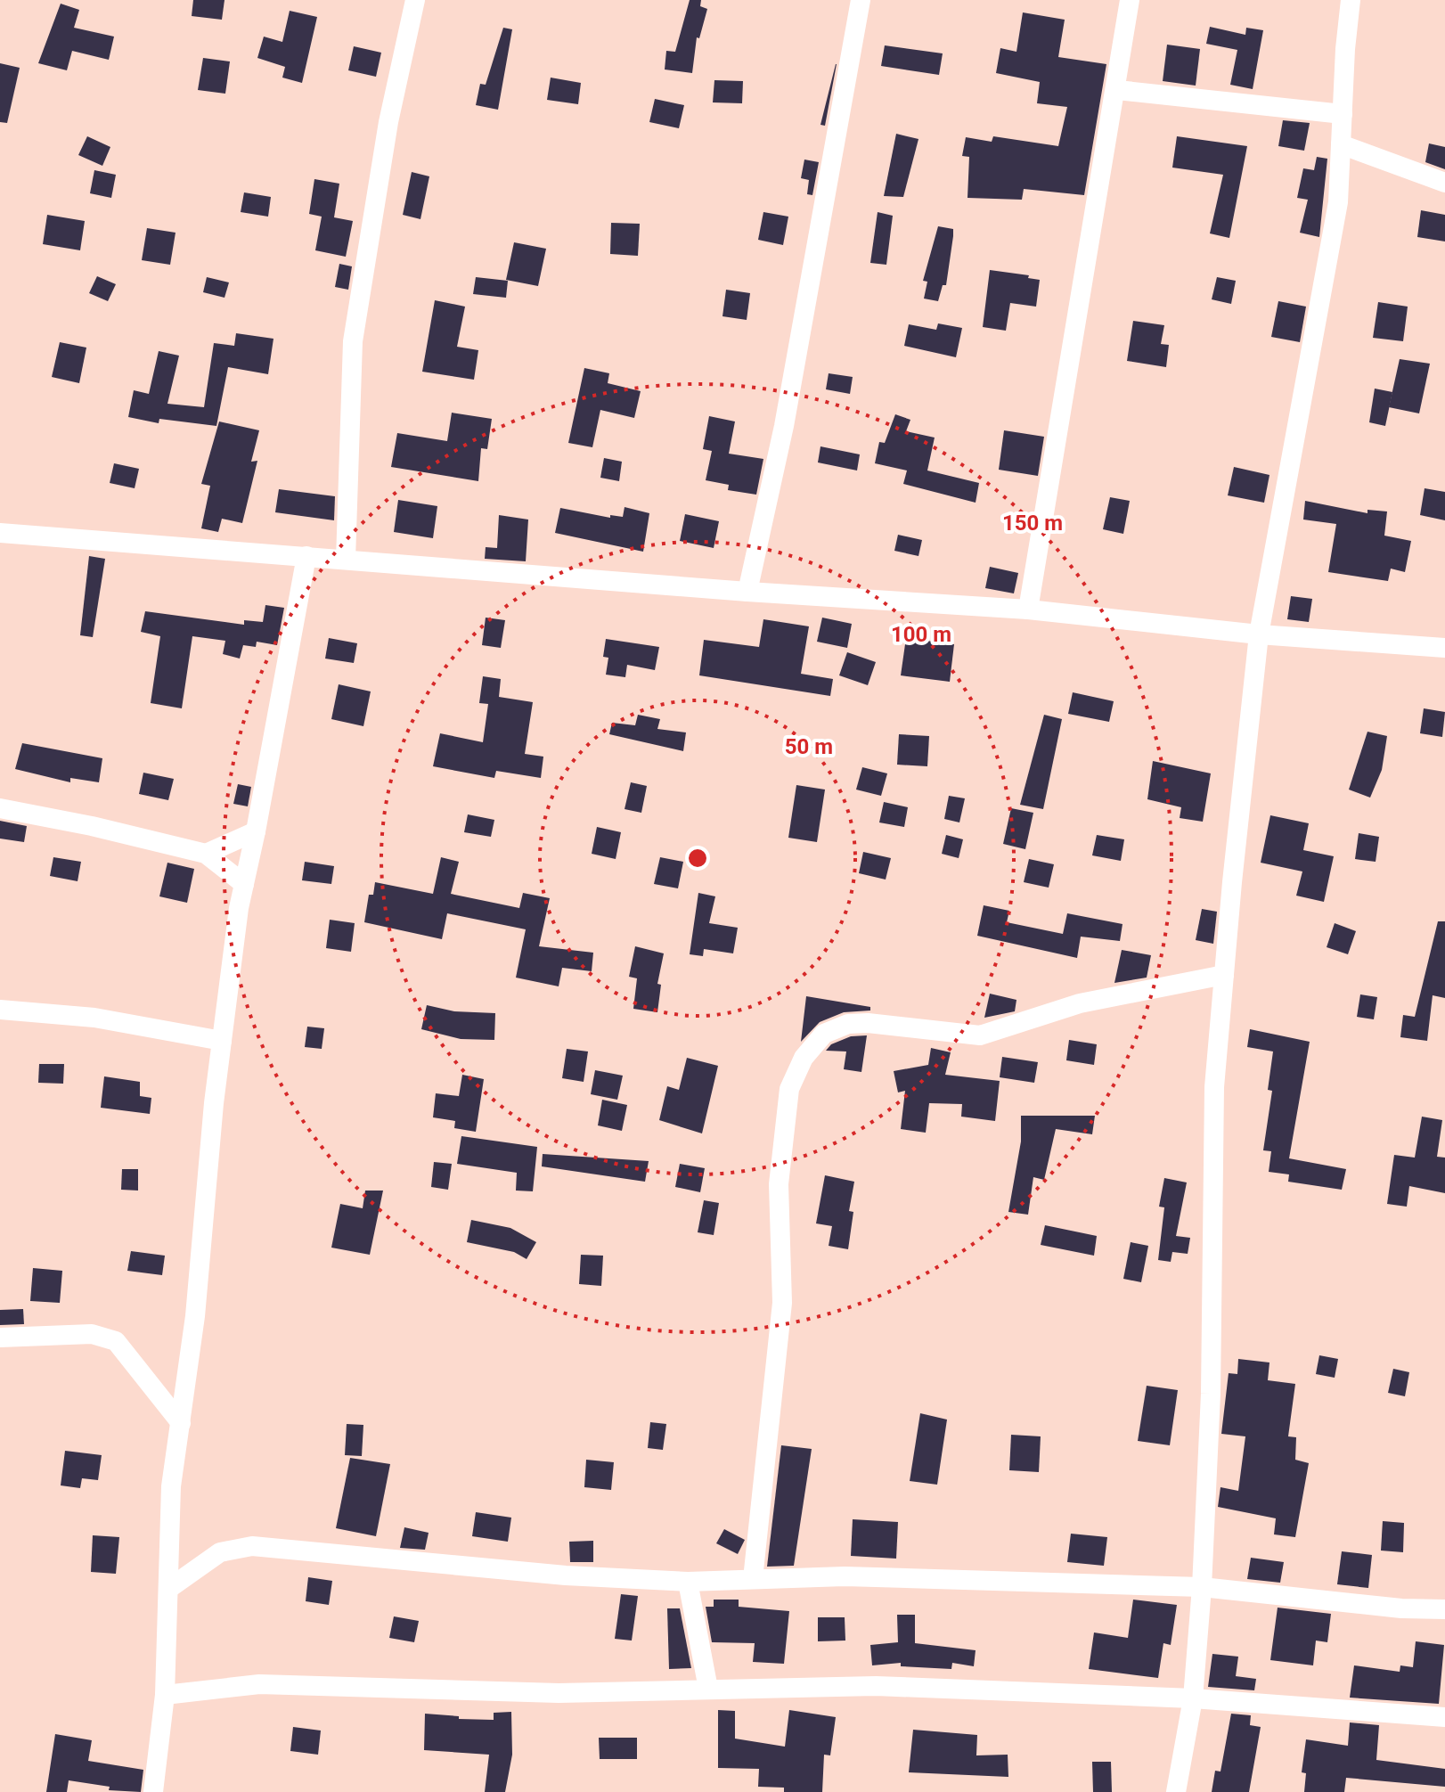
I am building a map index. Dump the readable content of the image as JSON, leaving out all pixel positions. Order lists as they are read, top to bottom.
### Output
{
  "rings": ["150 m", "100 m", "50 m"]
}
